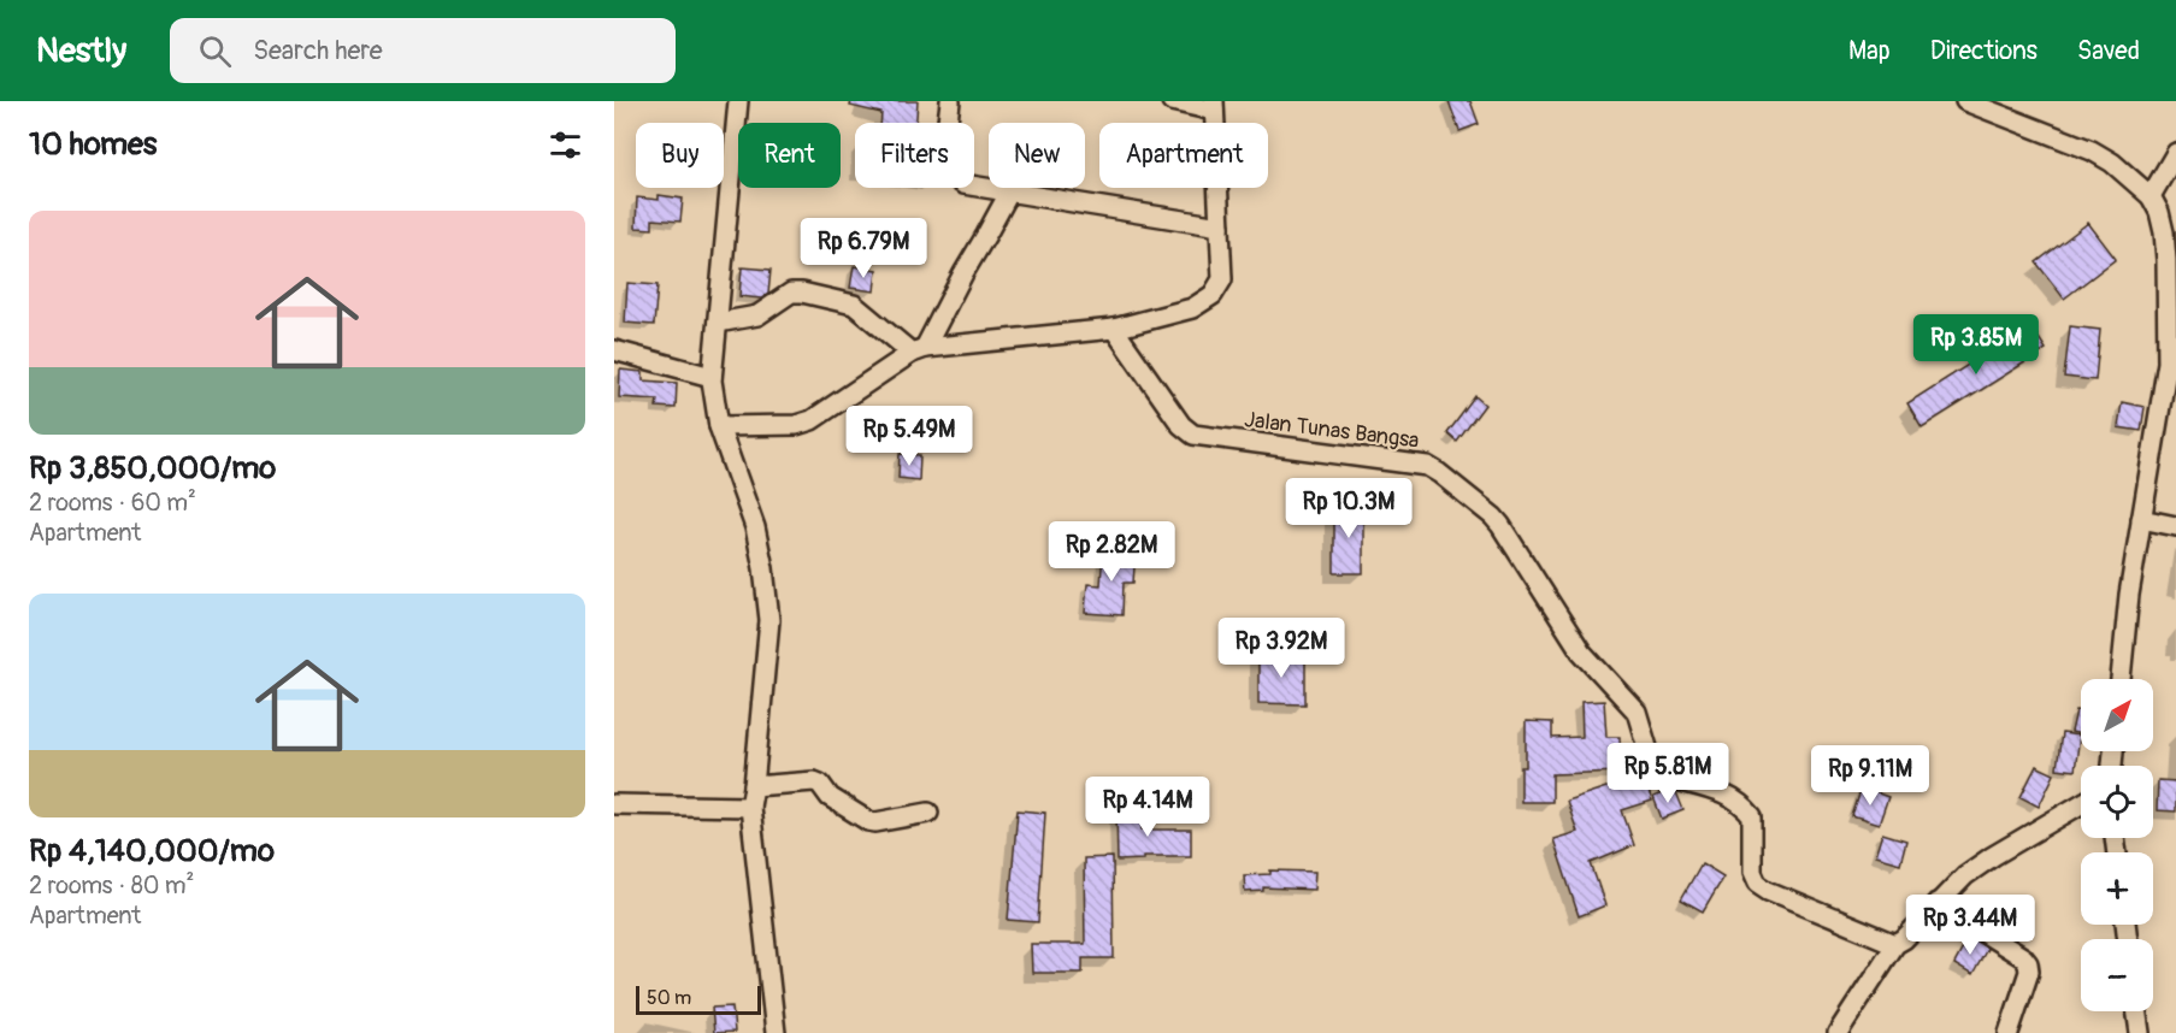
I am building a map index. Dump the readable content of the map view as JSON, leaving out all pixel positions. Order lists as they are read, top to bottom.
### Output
{
  "streets": {
    "street": ["Jalan Tunas Bangsa"]
  },
  "scale_bar": "50 m",
  "north": "top right",
  "page": {
    "header": "Nestly",
    "search": "Search here",
    "nav": ["Map", "Directions", "Saved"],
    "heading": "10 homes",
    "chip": [
      "Buy",
      "Rent",
      "Filters",
      "New",
      "Apartment"
    ],
    "list": [
      {
        "name": "Rp 3,850,000/mo",
        "note": "2 rooms · 60 m² · Apartment"
      },
      {
        "name": "Rp 4,140,000/mo",
        "note": "2 rooms · 80 m² · Apartment"
      }
    ],
    "price": [
      "Rp 6.79M",
      "Rp 3.85M",
      "Rp 5.49M",
      "Rp 10.3M",
      "Rp 2.82M",
      "Rp 3.92M",
      "Rp 5.81M",
      "Rp 9.11M",
      "Rp 4.14M",
      "Rp 3.44M"
    ],
    "map_buttons": ["+", "−"],
    "scale": "50 m"
  }
}
